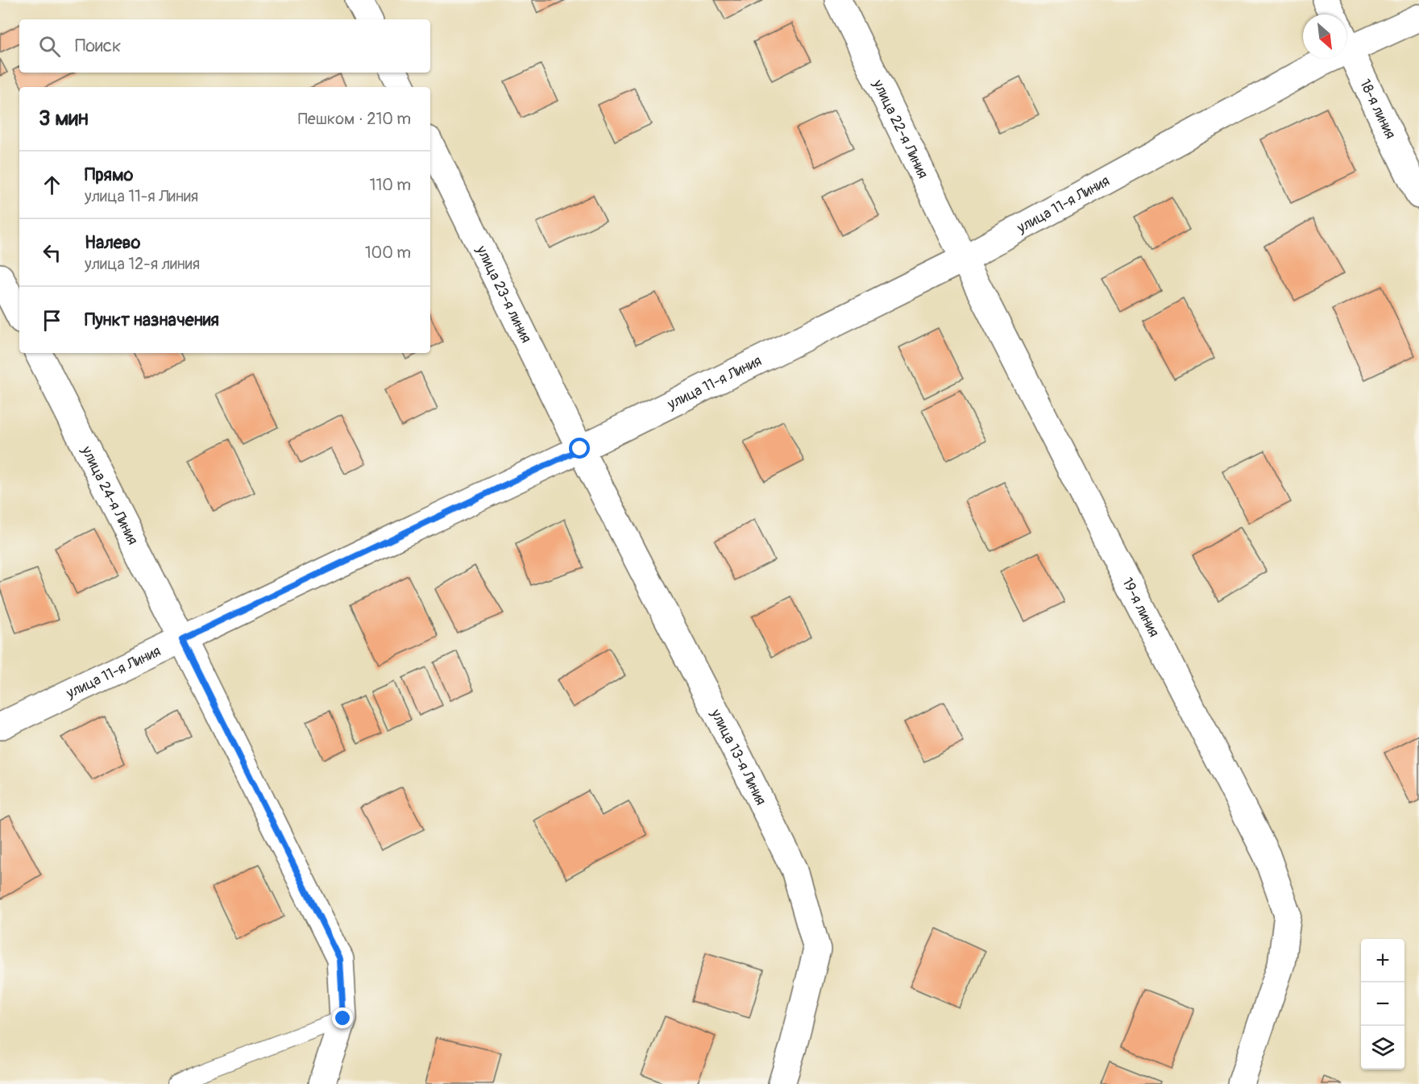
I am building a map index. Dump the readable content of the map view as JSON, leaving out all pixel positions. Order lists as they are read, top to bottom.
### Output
{
  "streets": {
    "street": [
      "18-я линия",
      "улица 22-я Линия",
      "улица 11-я Линия",
      "улица 23-я линия",
      "улица 24-я Линия",
      "19-я линия",
      "улица 13-я Линия"
    ]
  },
  "crossings": [
    ["улица 22-я Линия", "улица 11-я Линия"],
    ["улица 22-я Линия", "19-я линия"],
    ["улица 11-я Линия", "улица 23-я линия"],
    ["улица 11-я Линия", "улица 24-я Линия"],
    ["улица 11-я Линия", "19-я линия"],
    ["улица 11-я Линия", "улица 13-я Линия"],
    ["улица 23-я линия", "улица 13-я Линия"]
  ],
  "north": "bottom right",
  "page": {
    "search": "Поиск",
    "heading": ["3 мин", "Пешком · 210 m"],
    "list": [
      ["Прямо", "улица 11-я Линия", "110 m"],
      ["Налево", "улица 12-я линия", "100 m"],
      "Пункт назначения"
    ],
    "map_buttons": ["+", "−"]
  }
}
